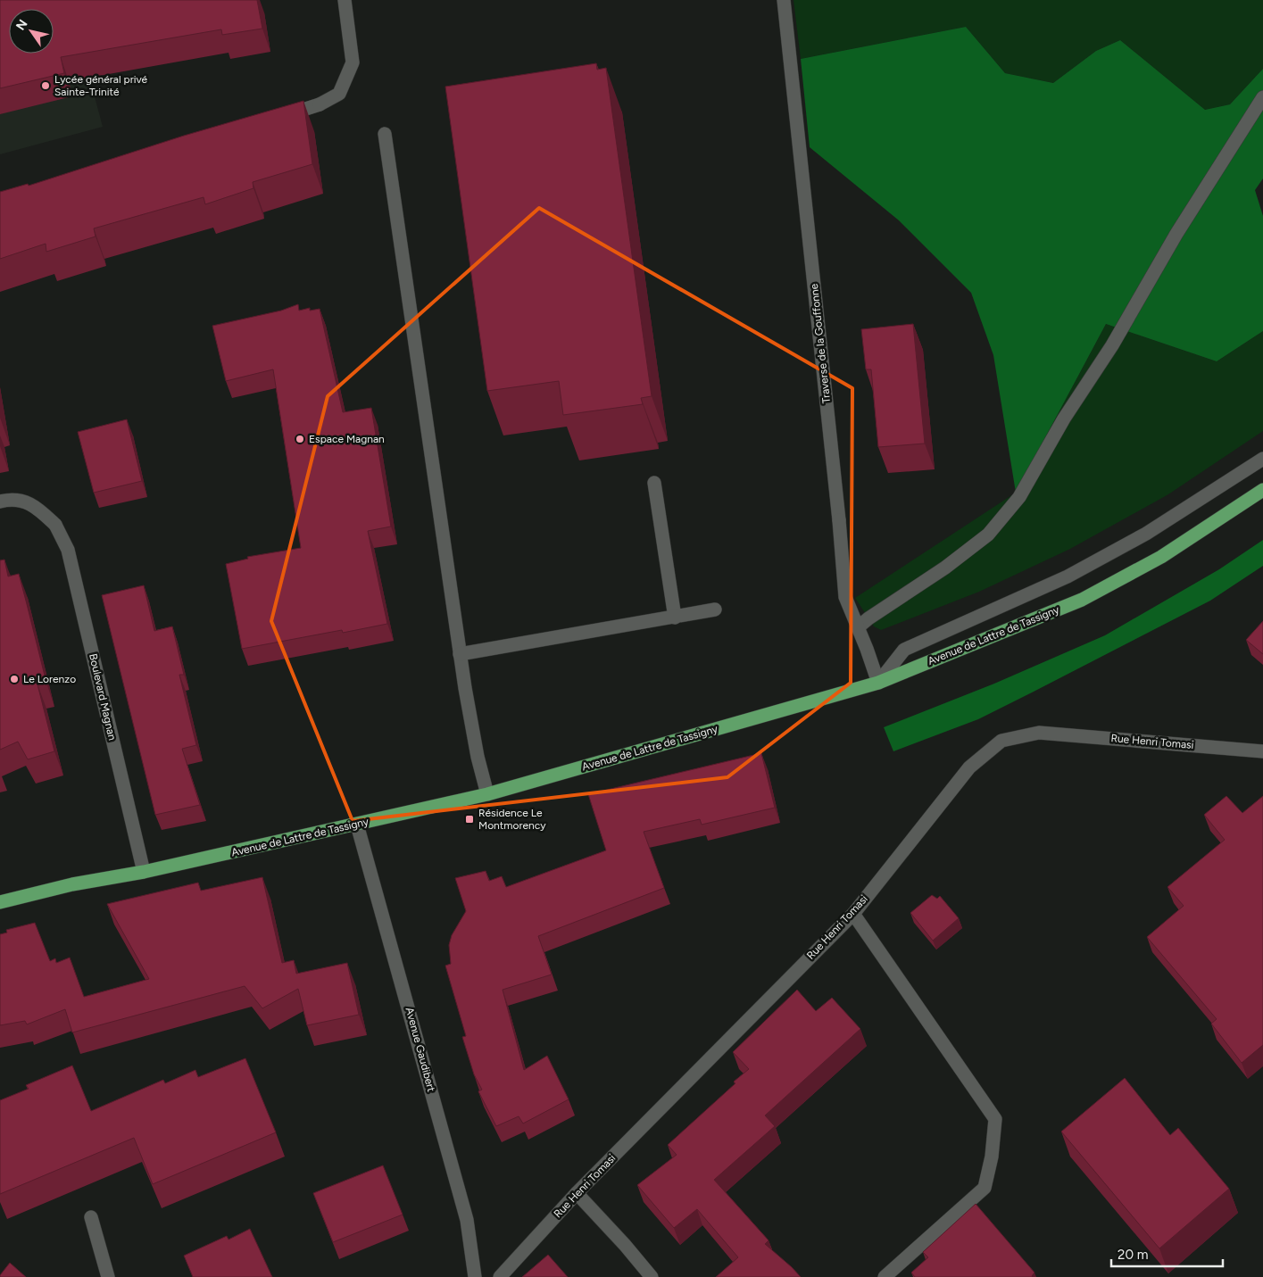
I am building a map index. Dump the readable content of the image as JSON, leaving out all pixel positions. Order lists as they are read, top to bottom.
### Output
{
  "streets": {
    "main road": ["Avenue de Lattre de Tassigny"],
    "street": [
      "Traverse de la Gouffonne",
      "Boulevard Magnan",
      "Rue Henri Tomasi",
      "Avenue Gaudibert"
    ]
  },
  "crossings": [
    ["Traverse de la Gouffonne", "Avenue de Lattre de Tassigny"],
    ["Avenue de Lattre de Tassigny", "Boulevard Magnan"],
    ["Avenue de Lattre de Tassigny", "Avenue Gaudibert"]
  ],
  "places": {
    "other": ["Lycée général privé Sainte-Trinité", "Espace Magnan", "Le Lorenzo"],
    "transit": ["Résidence Le Montmorency"]
  },
  "scale_bar": "20 m",
  "north": "top left"
}
